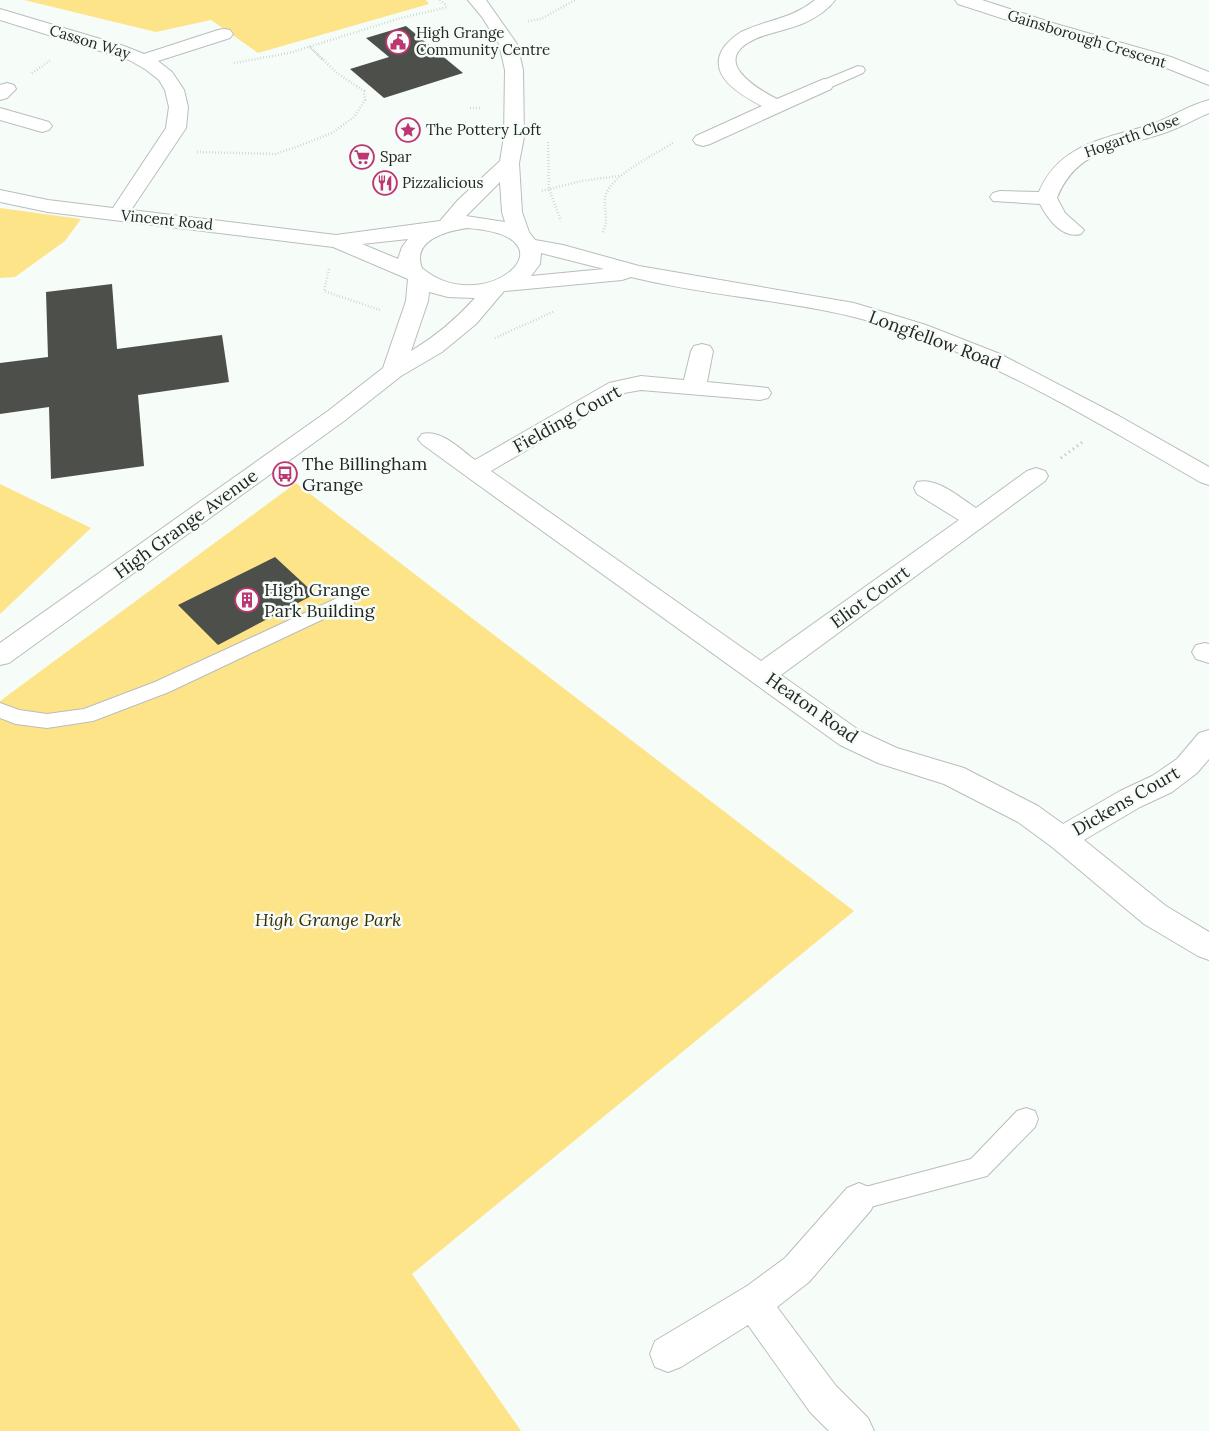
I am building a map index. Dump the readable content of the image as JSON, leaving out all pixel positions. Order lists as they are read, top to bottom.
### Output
{
  "streets": {
    "street": [
      "Gainsborough Crescent",
      "Casson Way",
      "Hogarth Close",
      "Vincent Road",
      "Longfellow Road",
      "Fielding Court",
      "High Grange Avenue",
      "Eliot Court",
      "Heaton Road",
      "Dickens Court"
    ]
  },
  "crossings": [
    ["Casson Way", "Vincent Road"],
    ["Vincent Road", "High Grange Avenue"],
    ["Longfellow Road", "High Grange Avenue"],
    ["Fielding Court", "Heaton Road"],
    ["Eliot Court", "Heaton Road"],
    ["Heaton Road", "Dickens Court"]
  ],
  "parks": ["High Grange Park"],
  "places": {
    "public building": ["High Grange Community Centre"],
    "place": ["The Pottery Loft"],
    "supermarket": ["Spar"],
    "restaurant": ["Pizzalicious"],
    "bus stop": ["The Billingham Grange"],
    "building": ["High Grange Park Building"]
  }
}
